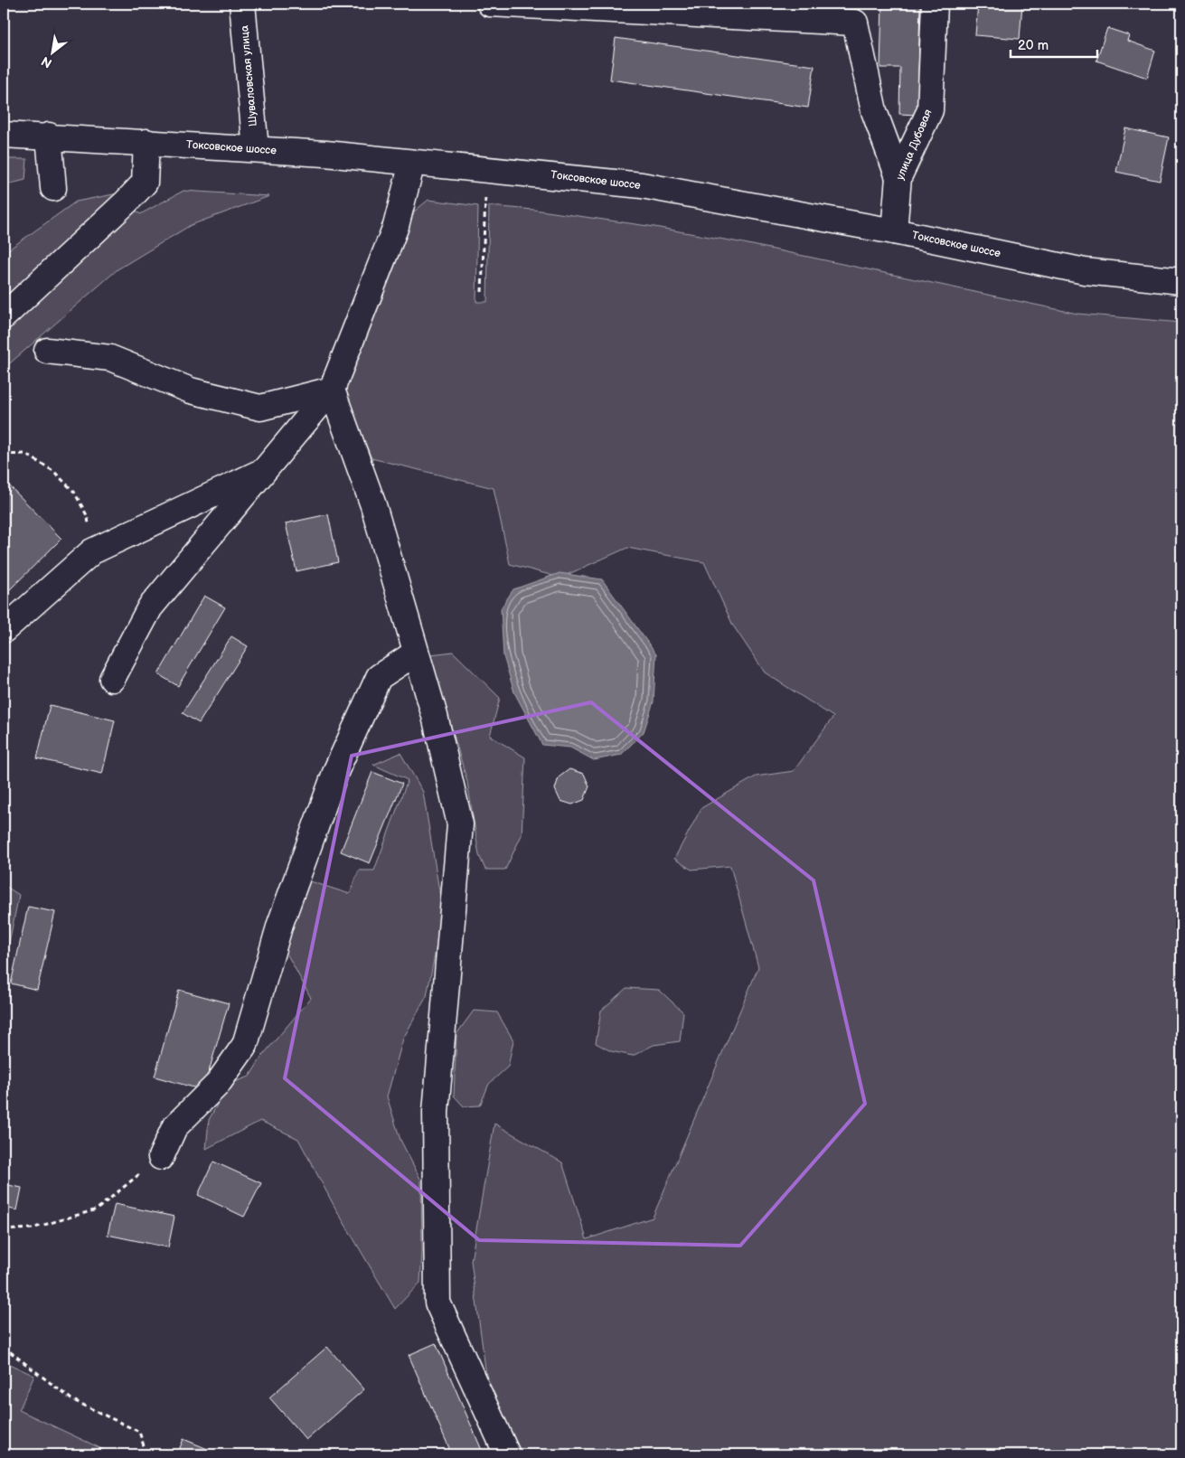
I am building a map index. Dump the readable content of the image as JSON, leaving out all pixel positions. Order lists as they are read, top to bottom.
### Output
{
  "streets": {
    "main road": ["Шуваловская улица", "улица Дубовая", "Токсовское шоссе"]
  },
  "crossings": [
    ["Шуваловская улица", "Токсовское шоссе"],
    ["улица Дубовая", "Токсовское шоссе"]
  ],
  "scale_bar": "20 m",
  "north": "bottom left"
}
